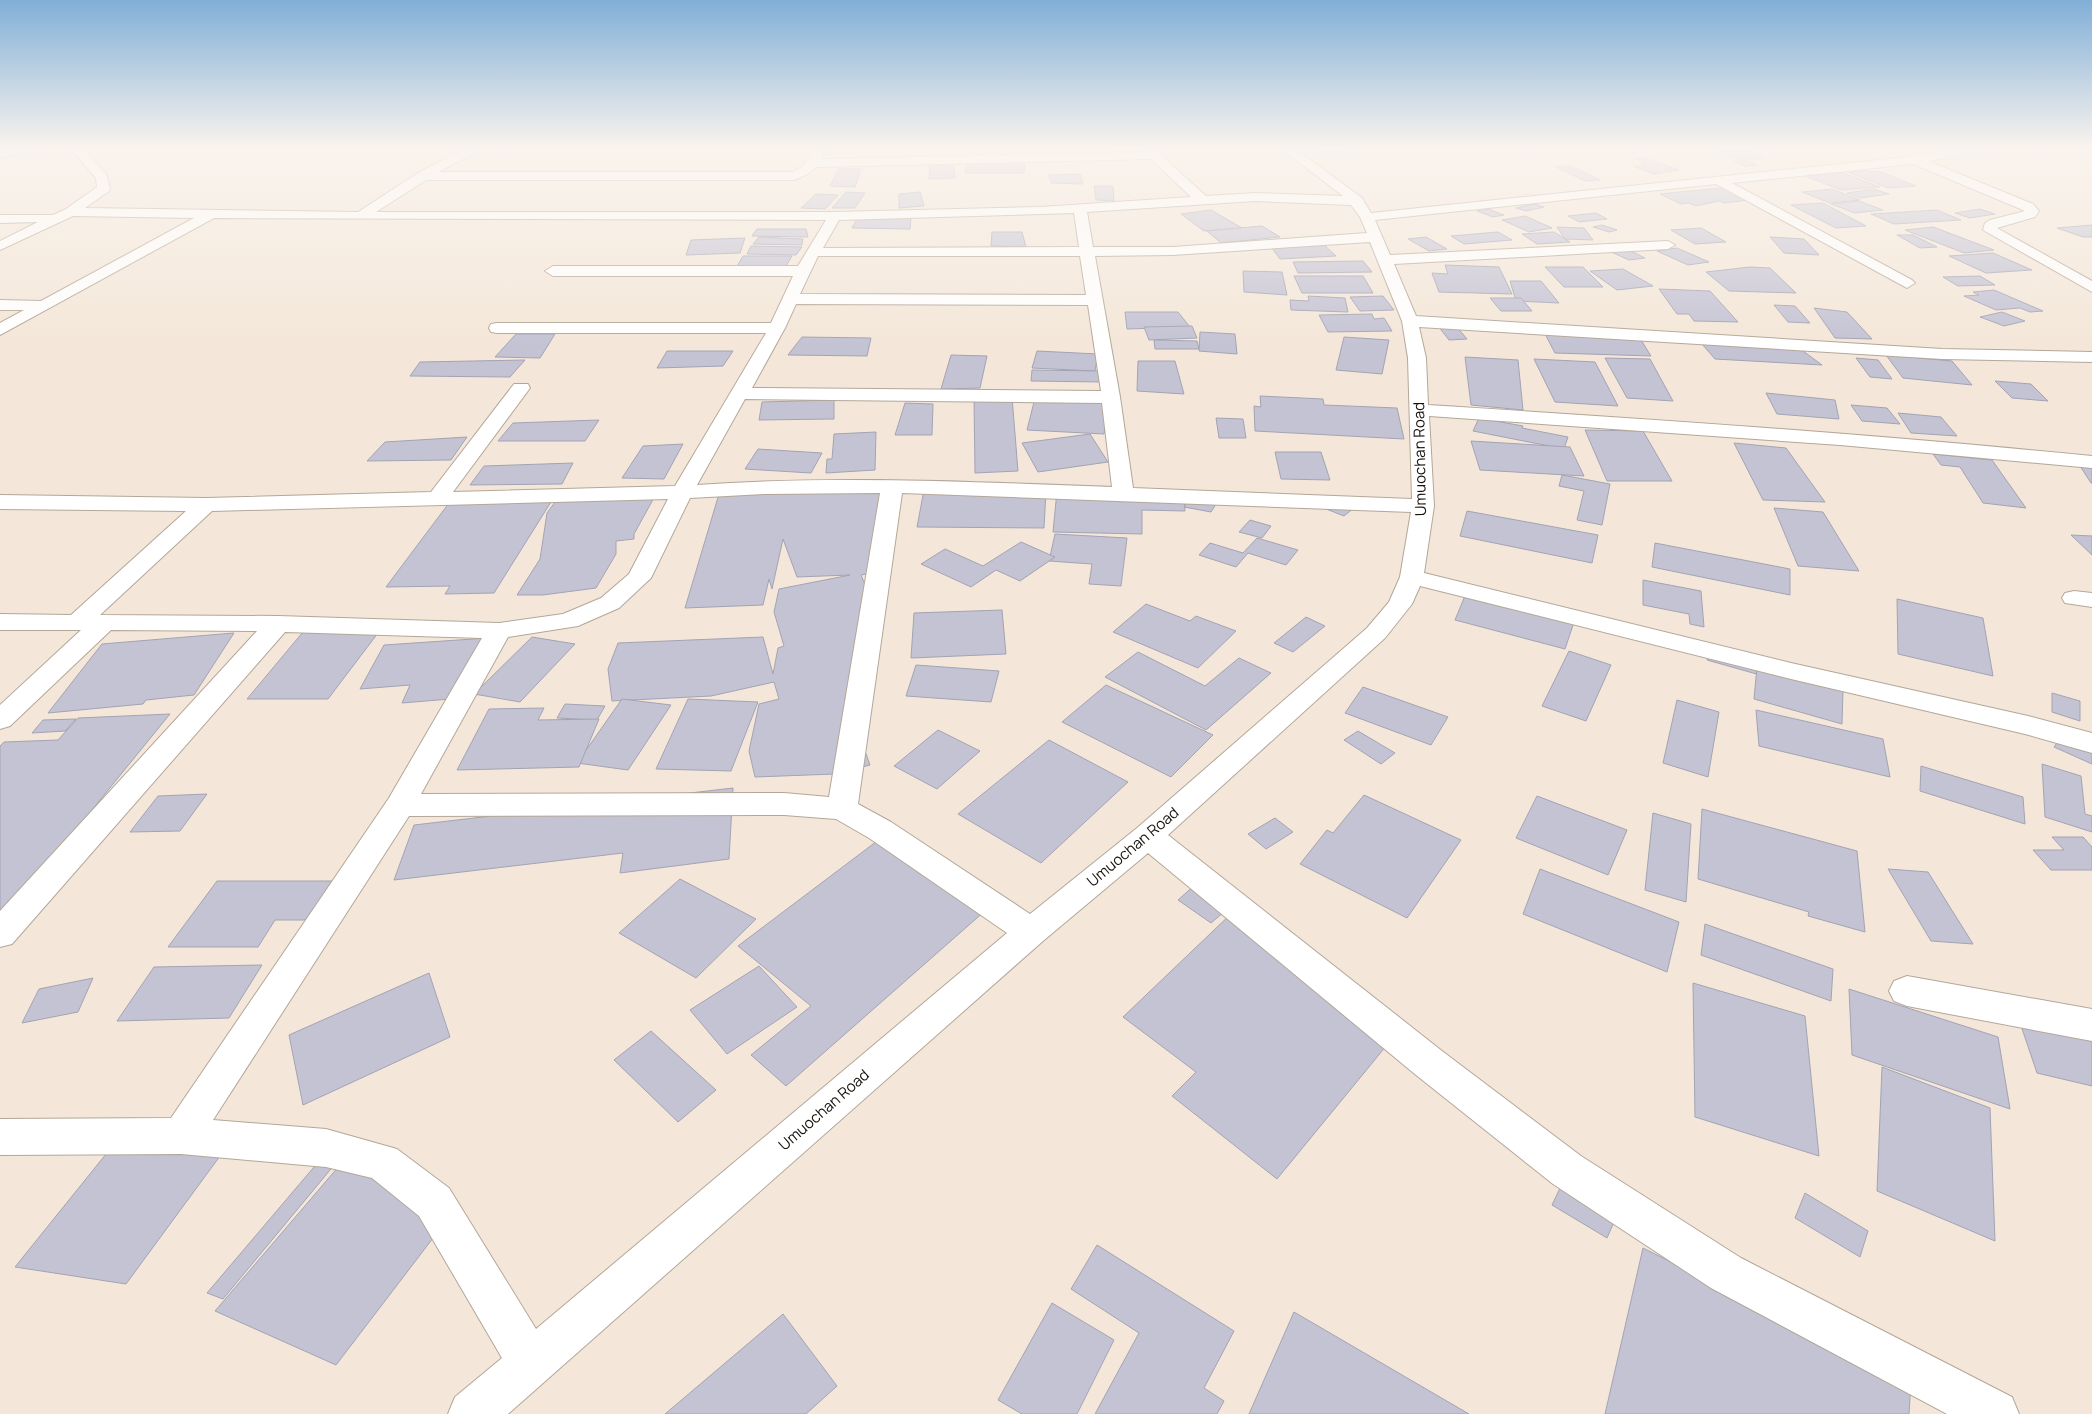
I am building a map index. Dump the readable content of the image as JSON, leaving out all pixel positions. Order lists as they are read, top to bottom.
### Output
{
  "streets": {
    "street": ["Umuochan Road"]
  }
}
